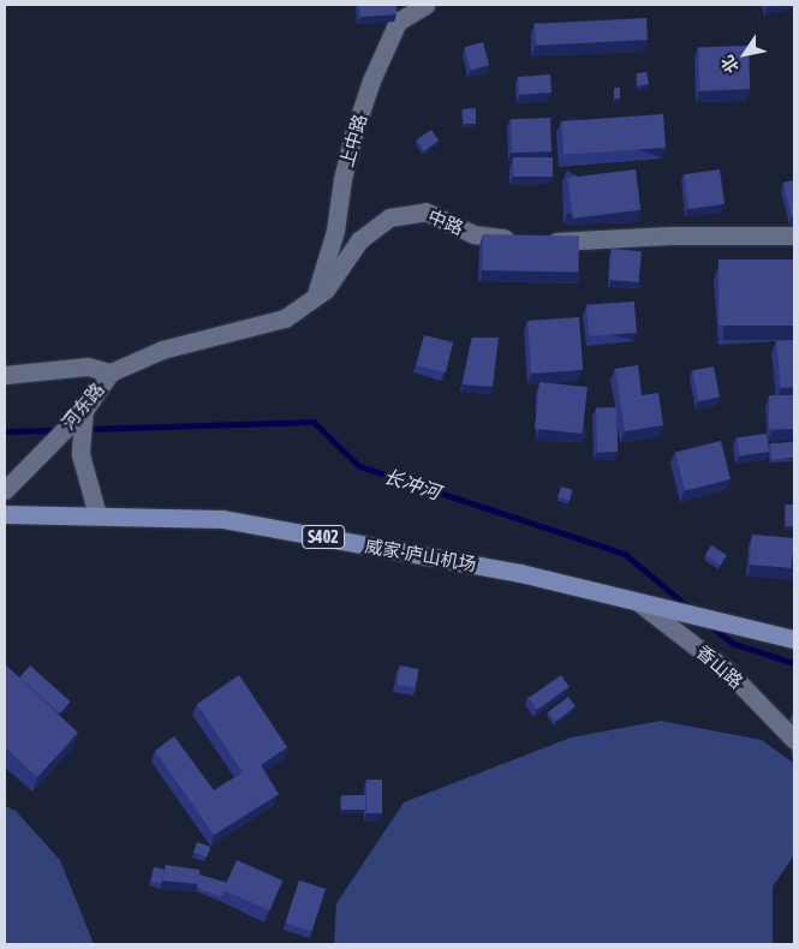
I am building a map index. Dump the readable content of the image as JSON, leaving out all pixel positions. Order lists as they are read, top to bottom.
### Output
{
  "streets": {
    "main road": ["S402", "威家-庐山机场"],
    "street": [
      "上中路",
      "中路",
      "河东路",
      "香山路"
    ]
  },
  "crossings": [
    ["上中路", "中路"],
    ["中路", "河东路"],
    ["威家-庐山机场", "香山路"]
  ],
  "water": ["长冲河"],
  "north": "bottom left"
}
